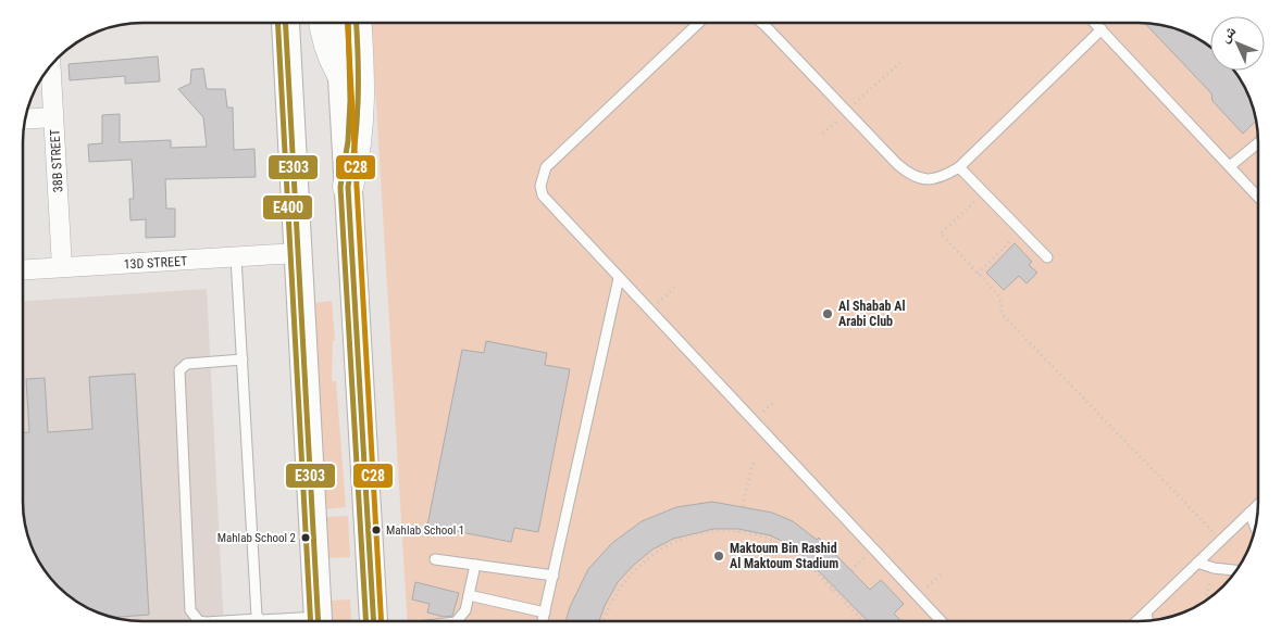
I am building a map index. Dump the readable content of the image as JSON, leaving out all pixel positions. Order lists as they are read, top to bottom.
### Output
{
  "streets": {
    "street": ["38B STREET", "13D STREET"]
  },
  "crossings": [
    ["38B STREET", "13D STREET"]
  ],
  "places": [
    "Al Shabab Al Arabi Club",
    "Mahlab School 1",
    "Mahlab School 2",
    "Maktoum Bin Rashid Al Maktoum Stadium"
  ],
  "lines": ["transit line E303", "transit line E400", "transit line C28"],
  "north": "top left"
}
